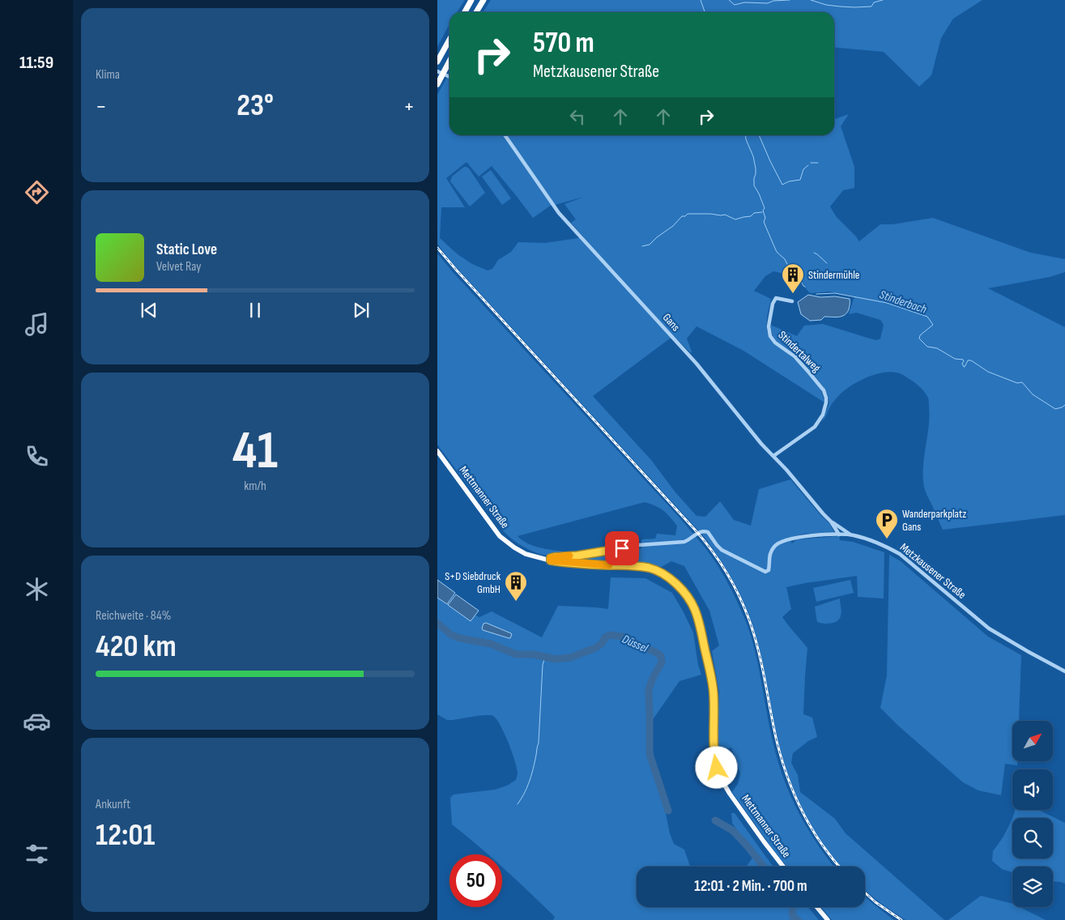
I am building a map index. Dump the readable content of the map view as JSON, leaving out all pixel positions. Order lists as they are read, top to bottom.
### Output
{
  "streets": {
    "main road": ["Mettmanner Straße"],
    "street": ["Gans", "Stindertalweg", "Metzkausener Straße"]
  },
  "crossings": [
    ["Gans", "Stindertalweg"],
    ["Gans", "Metzkausener Straße"],
    ["Mettmanner Straße", "Metzkausener Straße"]
  ],
  "water": ["Stinderbach", "Düssel"],
  "places": {
    "building": ["Stindermühle", "S+D Siebdruck GmbH"],
    "parking": ["Wanderparkplatz Gans"]
  },
  "north": "top right",
  "page": {
    "tabs": "11:59",
    "tile": [
      "Klima",
      ["41", "km/h"],
      ["Reichweite · 84%", "420 km"],
      ["Ankunft", "12:01"]
    ],
    "turn": ["570 m", "Metzkausener Straße"],
    "heat": ["−", "23°", "+"],
    "song": ["Static Love", "Velvet Ray"],
    "limit": "50",
    "trip": "12:01 · 2 Min. · 700 m"
  }
}
